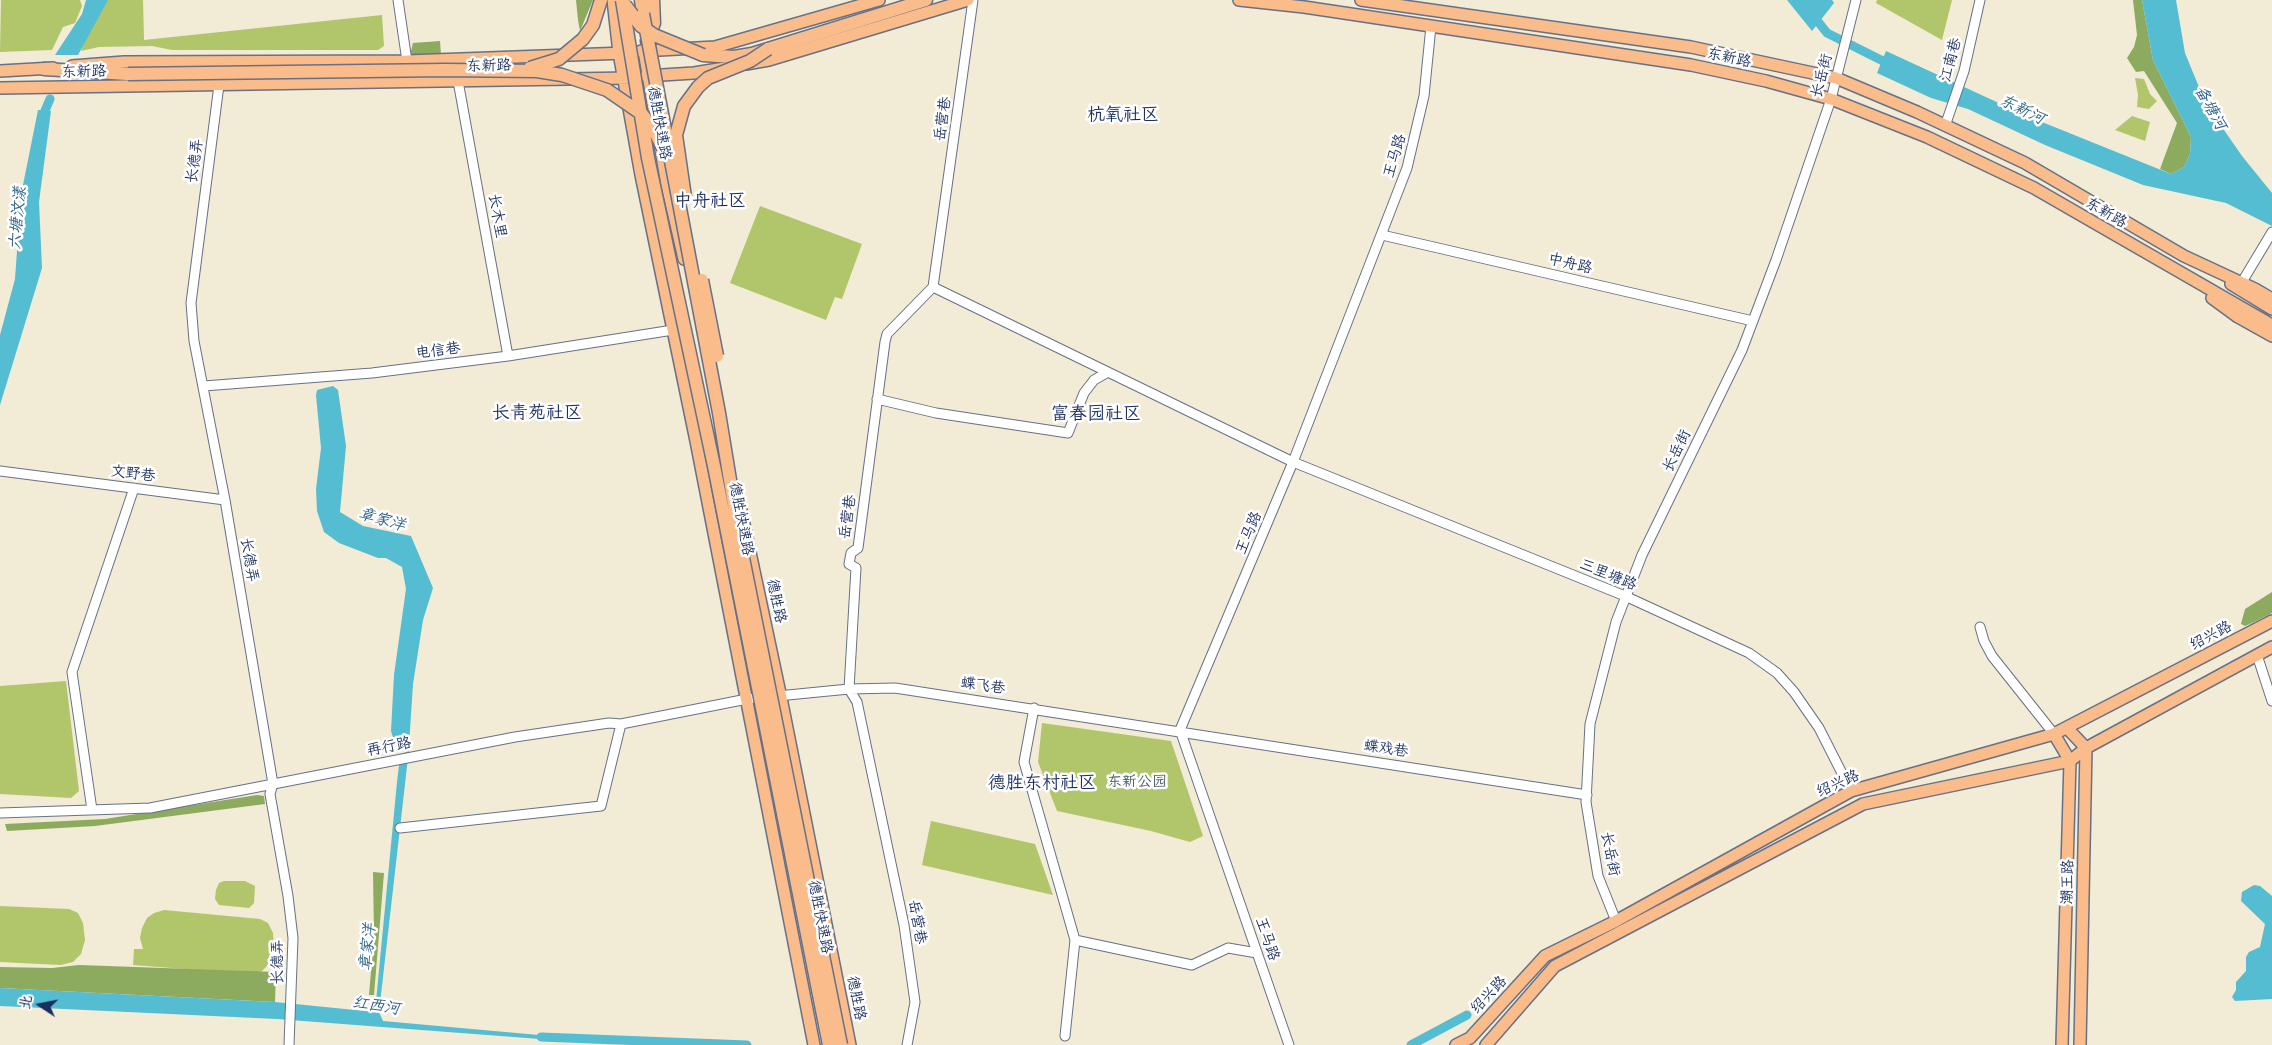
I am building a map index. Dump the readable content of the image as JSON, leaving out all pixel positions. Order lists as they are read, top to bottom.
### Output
{
  "streets": {
    "highway": ["德胜快速路"],
    "main road": [
      "东新路",
      "德胜路",
      "绍兴路",
      "潮王路"
    ],
    "street": [
      "江南巷",
      "长岳街",
      "岳营巷",
      "王马路",
      "长德弄",
      "长木里",
      "中舟路",
      "电信巷",
      "文野巷",
      "三里塘路",
      "蝶飞巷",
      "再行路",
      "蝶戏巷"
    ]
  },
  "crossings": [
    ["东新路", "江南巷"],
    ["东新路", "长岳街"],
    ["东新路", "王马路"],
    ["东新路", "长德弄"],
    ["东新路", "长木里"],
    ["东新路", "德胜路"],
    ["长岳街", "中舟路"],
    ["长岳街", "三里塘路"],
    ["长岳街", "绍兴路"],
    ["长岳街", "蝶戏巷"],
    ["岳营巷", "三里塘路"],
    ["岳营巷", "蝶飞巷"],
    ["德胜快速路", "德胜路"],
    ["王马路", "中舟路"],
    ["王马路", "三里塘路"],
    ["王马路", "蝶飞巷"],
    ["王马路", "蝶戏巷"],
    ["长德弄", "电信巷"],
    ["长德弄", "文野巷"],
    ["长德弄", "再行路"],
    ["长木里", "电信巷"],
    ["三里塘路", "绍兴路"],
    ["德胜路", "蝶飞巷"],
    ["德胜路", "再行路"],
    ["绍兴路", "潮王路"],
    ["蝶飞巷", "再行路"],
    ["蝶飞巷", "蝶戏巷"]
  ],
  "districts": [
    "杭氧社区",
    "中舟社区",
    "长青苑社区",
    "富春园社区",
    "德胜东村社区"
  ],
  "water": [
    "备塘河",
    "东新河",
    "六塘汶漾",
    "章家洋",
    "红西河"
  ],
  "parks": ["东新公园"],
  "north": "left"
}
